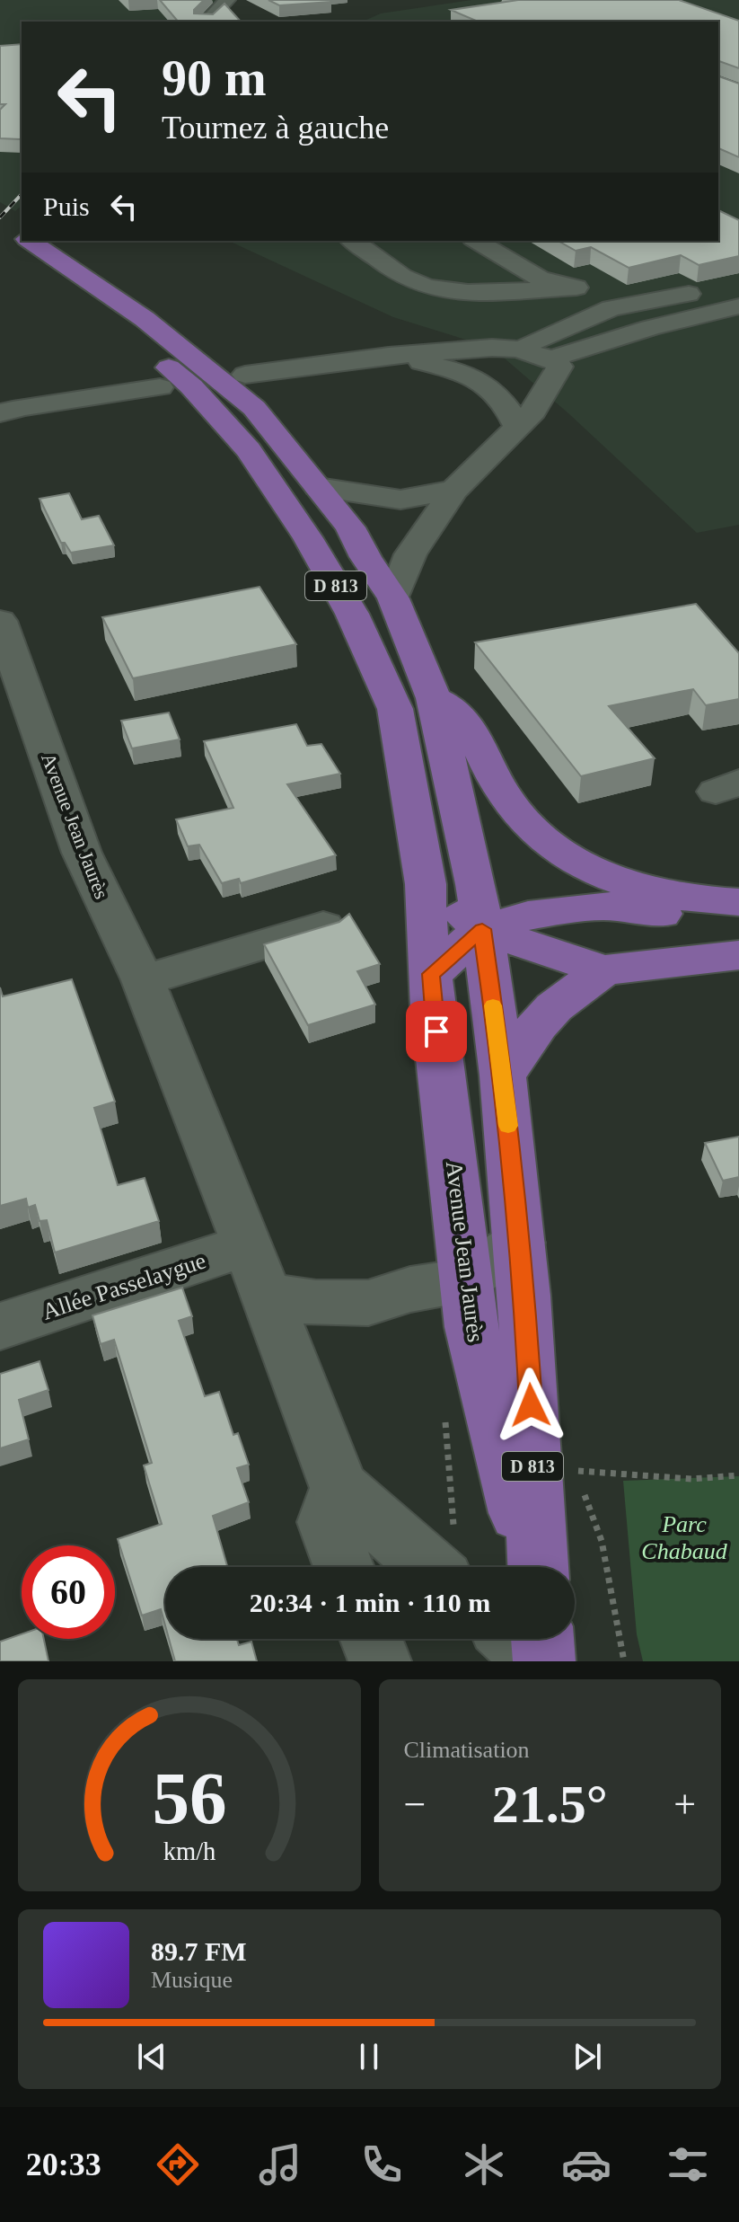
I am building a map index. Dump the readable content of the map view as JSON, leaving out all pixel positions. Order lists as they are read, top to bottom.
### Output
{
  "streets": {
    "main road": ["D 813", "Avenue Jean Jaurès"],
    "street": ["Allée Passelaygue"]
  },
  "crossings": [
    ["D 813", "Avenue Jean Jaurès"],
    ["Avenue Jean Jaurès", "Allée Passelaygue"]
  ],
  "parks": ["Parc Chabaud"],
  "page": {
    "turn": ["90 m", "Tournez à gauche"],
    "then": "Puis",
    "limit": "60",
    "trip": "20:34 · 1 min · 110 m",
    "tile": "Climatisation",
    "heat": ["−", "21.5°", "+"],
    "song": ["89.7 FM", "Musique"],
    "tabs": "20:33",
    "gauge": ["56", "km/h"]
  }
}
